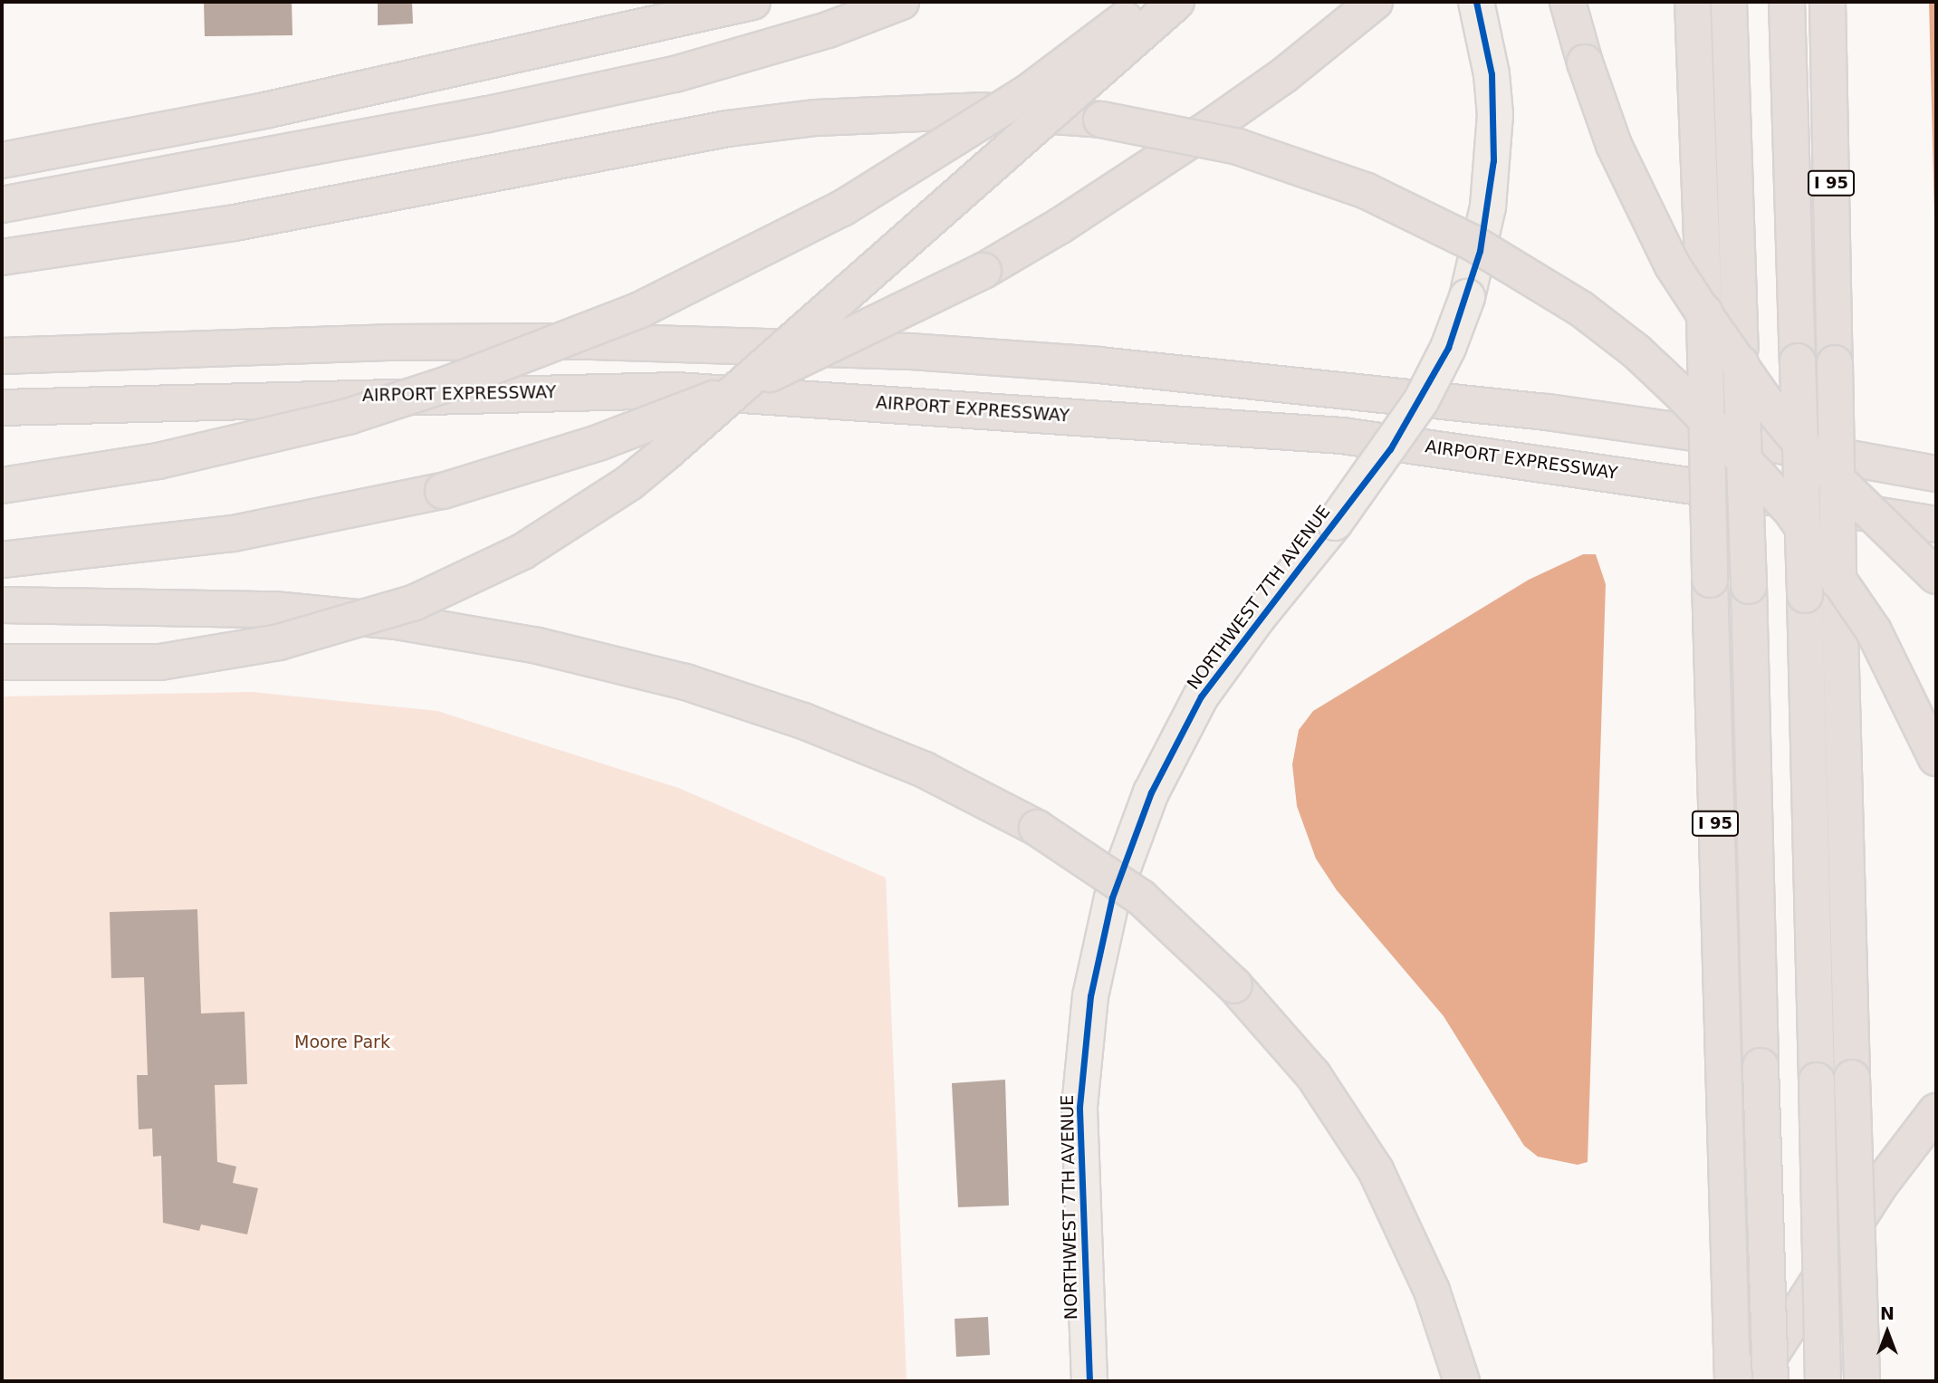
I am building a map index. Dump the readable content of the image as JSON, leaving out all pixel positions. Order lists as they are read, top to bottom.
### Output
{
  "streets": {
    "highway": ["I 95", "AIRPORT EXPRESSWAY"],
    "main road": ["NORTHWEST 7TH AVENUE"]
  },
  "parks": ["Moore Park"],
  "north": "top"
}
